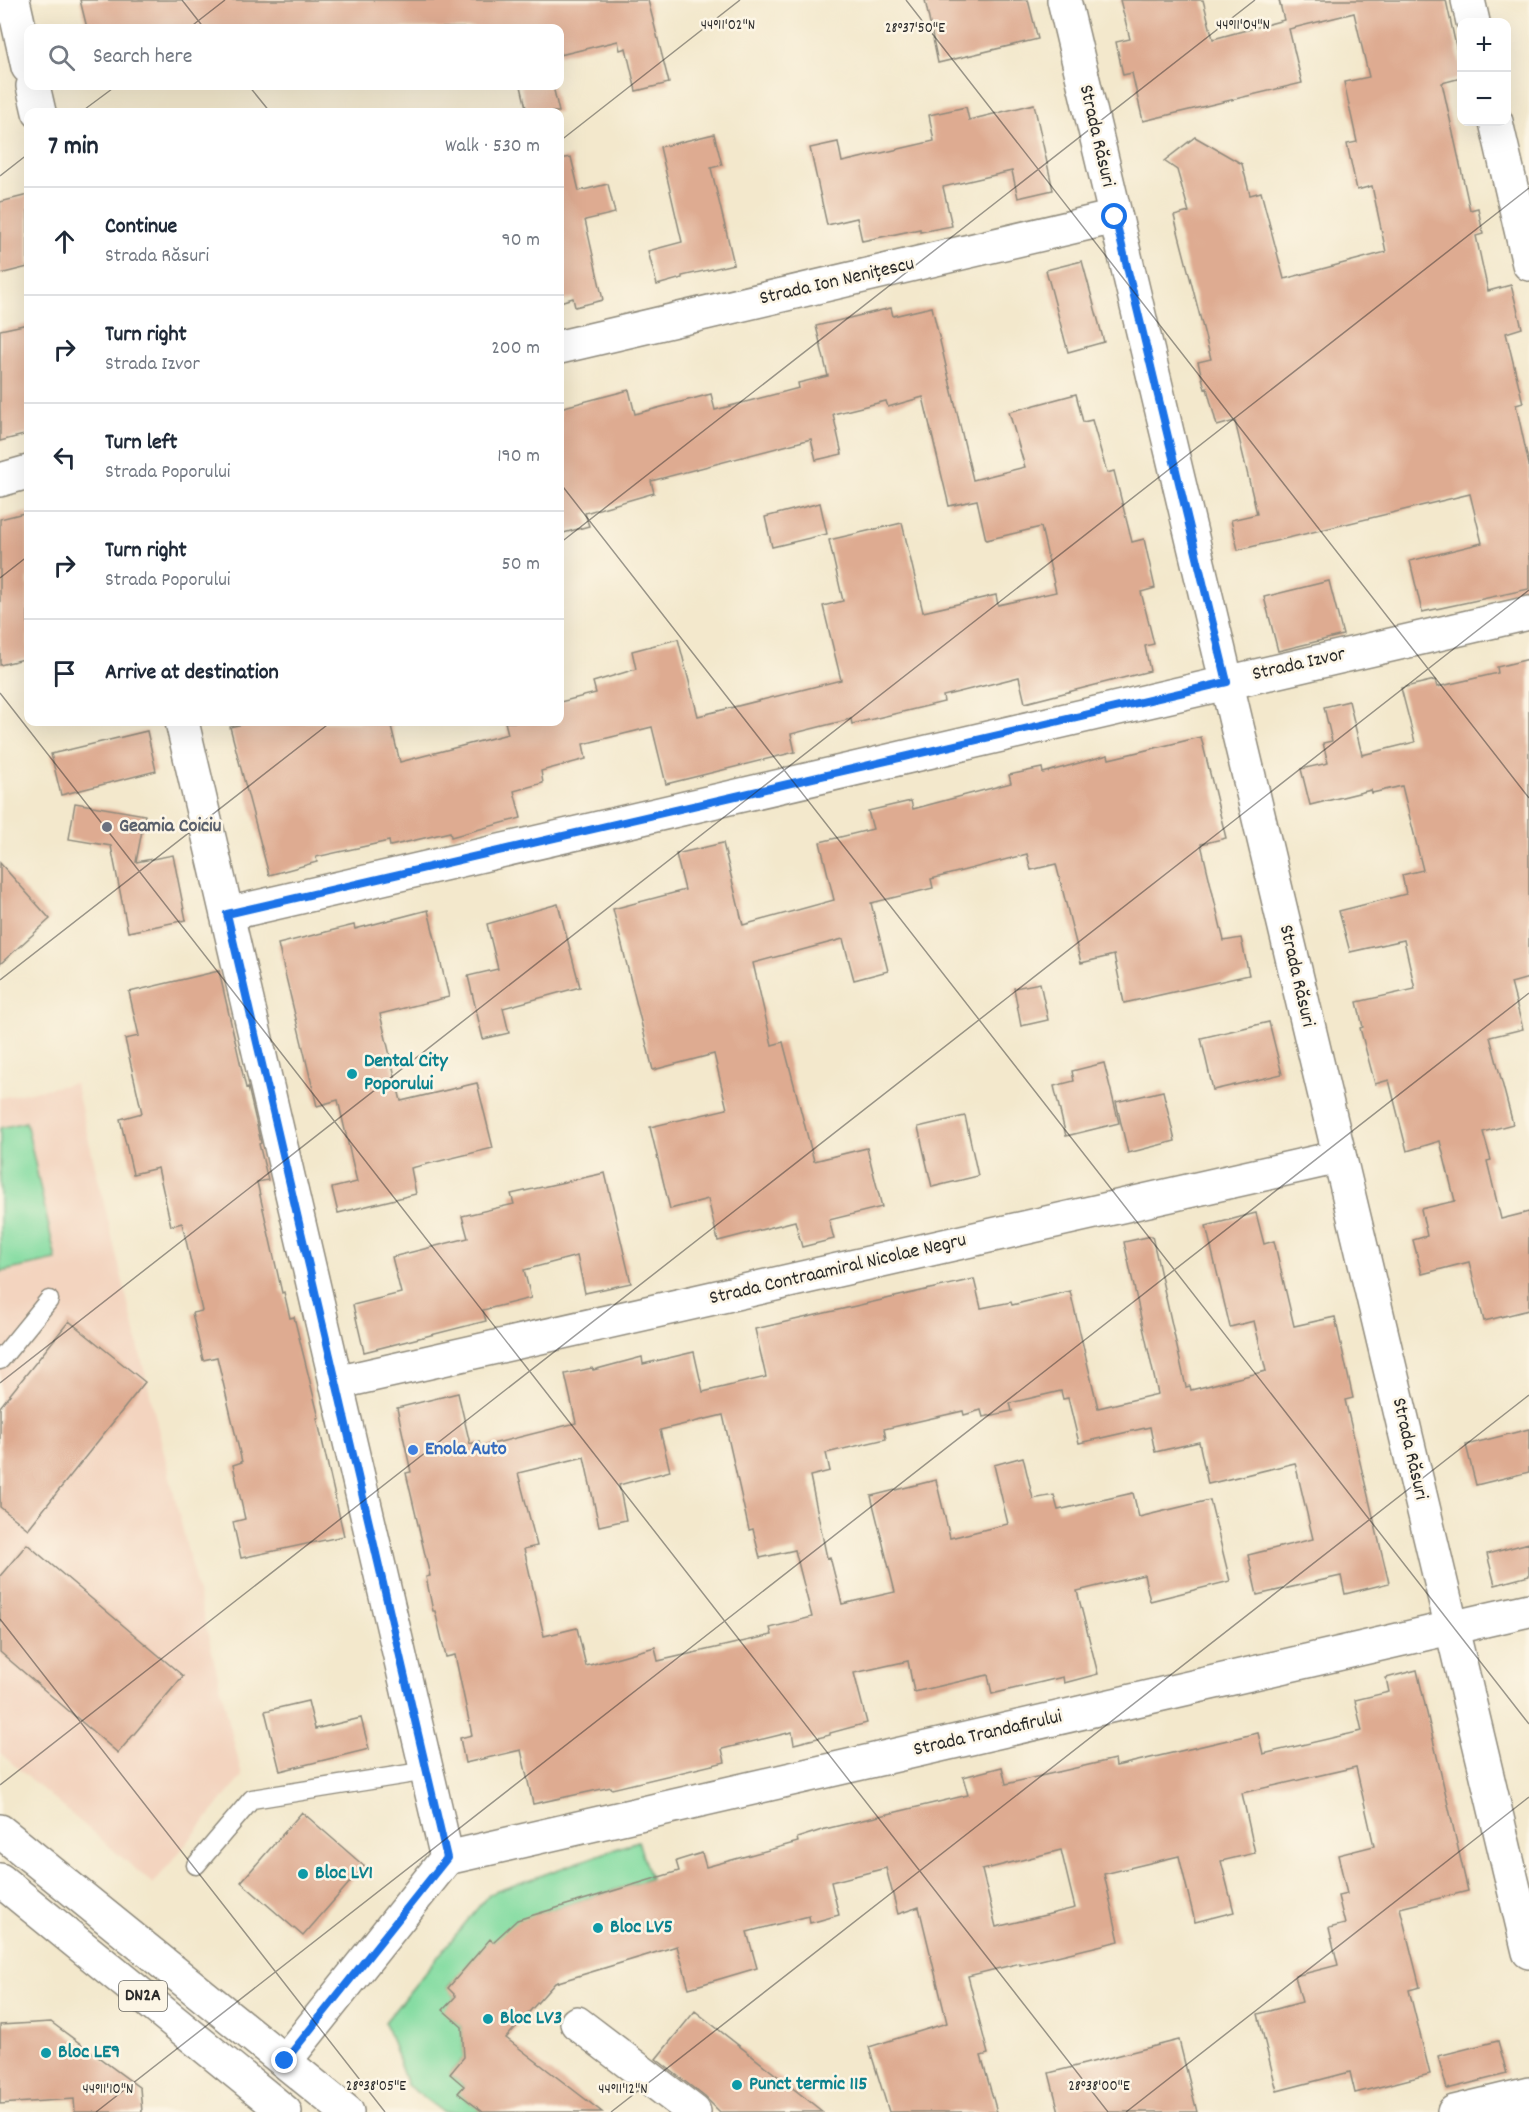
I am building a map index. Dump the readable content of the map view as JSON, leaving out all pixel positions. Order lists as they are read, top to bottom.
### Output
{
  "streets": {
    "street": [
      "Strada Răsuri",
      "Strada Ion Nenițescu",
      "Strada Izvor",
      "Strada Contraamiral Nicolae Negru",
      "Strada Trandafirului",
      "DN2A"
    ]
  },
  "crossings": [
    ["Strada Răsuri", "Strada Ion Nenițescu"],
    ["Strada Răsuri", "Strada Izvor"],
    ["Strada Răsuri", "Strada Contraamiral Nicolae Negru"],
    ["Strada Răsuri", "Strada Trandafirului"]
  ],
  "places": [
    "Geamia Coiciu",
    "Dental City Poporului",
    "Enola Auto",
    "Bloc LV1",
    "Bloc LV5",
    "Bloc LV3",
    "Bloc LE9",
    "Punct termic 115"
  ],
  "page": {
    "map_buttons": ["+", "−"],
    "search": "Search here",
    "heading": ["7 min", "Walk · 530 m"],
    "list": [
      ["Continue", "Strada Răsuri", "90 m"],
      ["Turn right", "Strada Izvor", "200 m"],
      ["Turn left", "Strada Poporului", "190 m"],
      ["Turn right", "Strada Poporului", "50 m"],
      "Arrive at destination"
    ]
  },
  "coordinates": [
    "44°11'02\"N",
    "44°11'04\"N",
    "28°37'50\"E",
    "28°38'05\"E",
    "28°38'00\"E",
    "44°11'10\"N",
    "44°11'12\"N"
  ]
}
